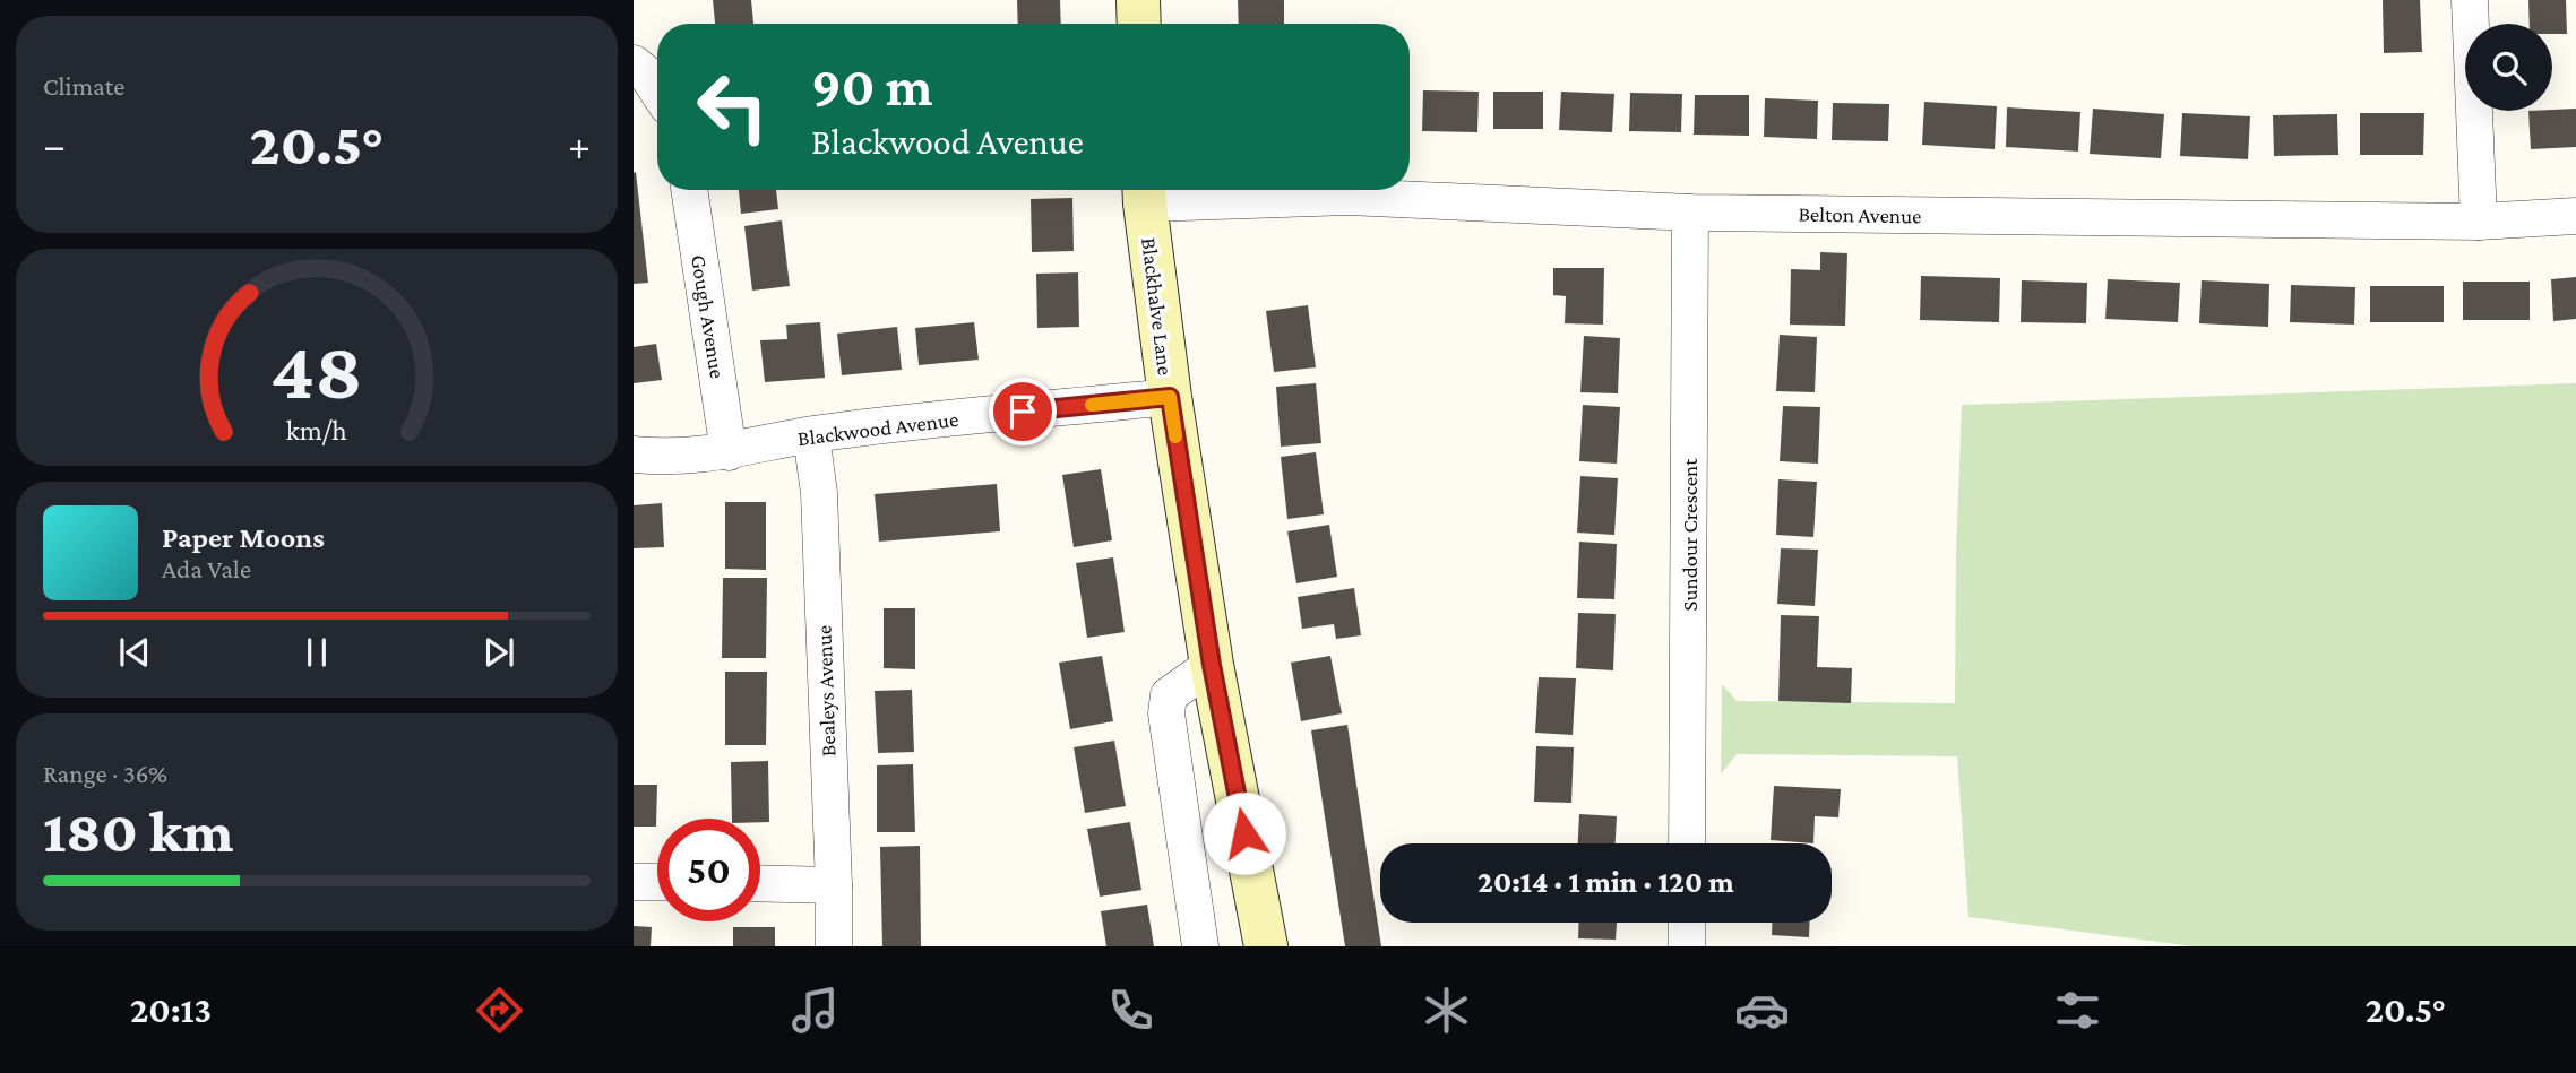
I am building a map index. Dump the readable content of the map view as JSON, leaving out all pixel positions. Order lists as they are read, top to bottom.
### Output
{
  "streets": {
    "main road": ["Blackhalve Lane"],
    "street": [
      "Belton Avenue",
      "Gough Avenue",
      "Blackwood Avenue",
      "Sundour Crescent",
      "Bealeys Avenue"
    ]
  },
  "crossings": [
    ["Belton Avenue", "Blackhalve Lane"],
    ["Belton Avenue", "Sundour Crescent"],
    ["Blackhalve Lane", "Blackwood Avenue"],
    ["Gough Avenue", "Blackwood Avenue"],
    ["Blackwood Avenue", "Bealeys Avenue"]
  ],
  "page": {
    "tile": [
      "Climate",
      ["Range · 36%", "180 km"]
    ],
    "turn": ["90 m", "Blackwood Avenue"],
    "heat": ["−", "20.5°", "+"],
    "song": ["Paper Moons", "Ada Vale"],
    "limit": "50",
    "trip": "20:14 · 1 min · 120 m",
    "tabs": ["20:13", "20.5°"],
    "gauge": ["48", "km/h"]
  }
}
